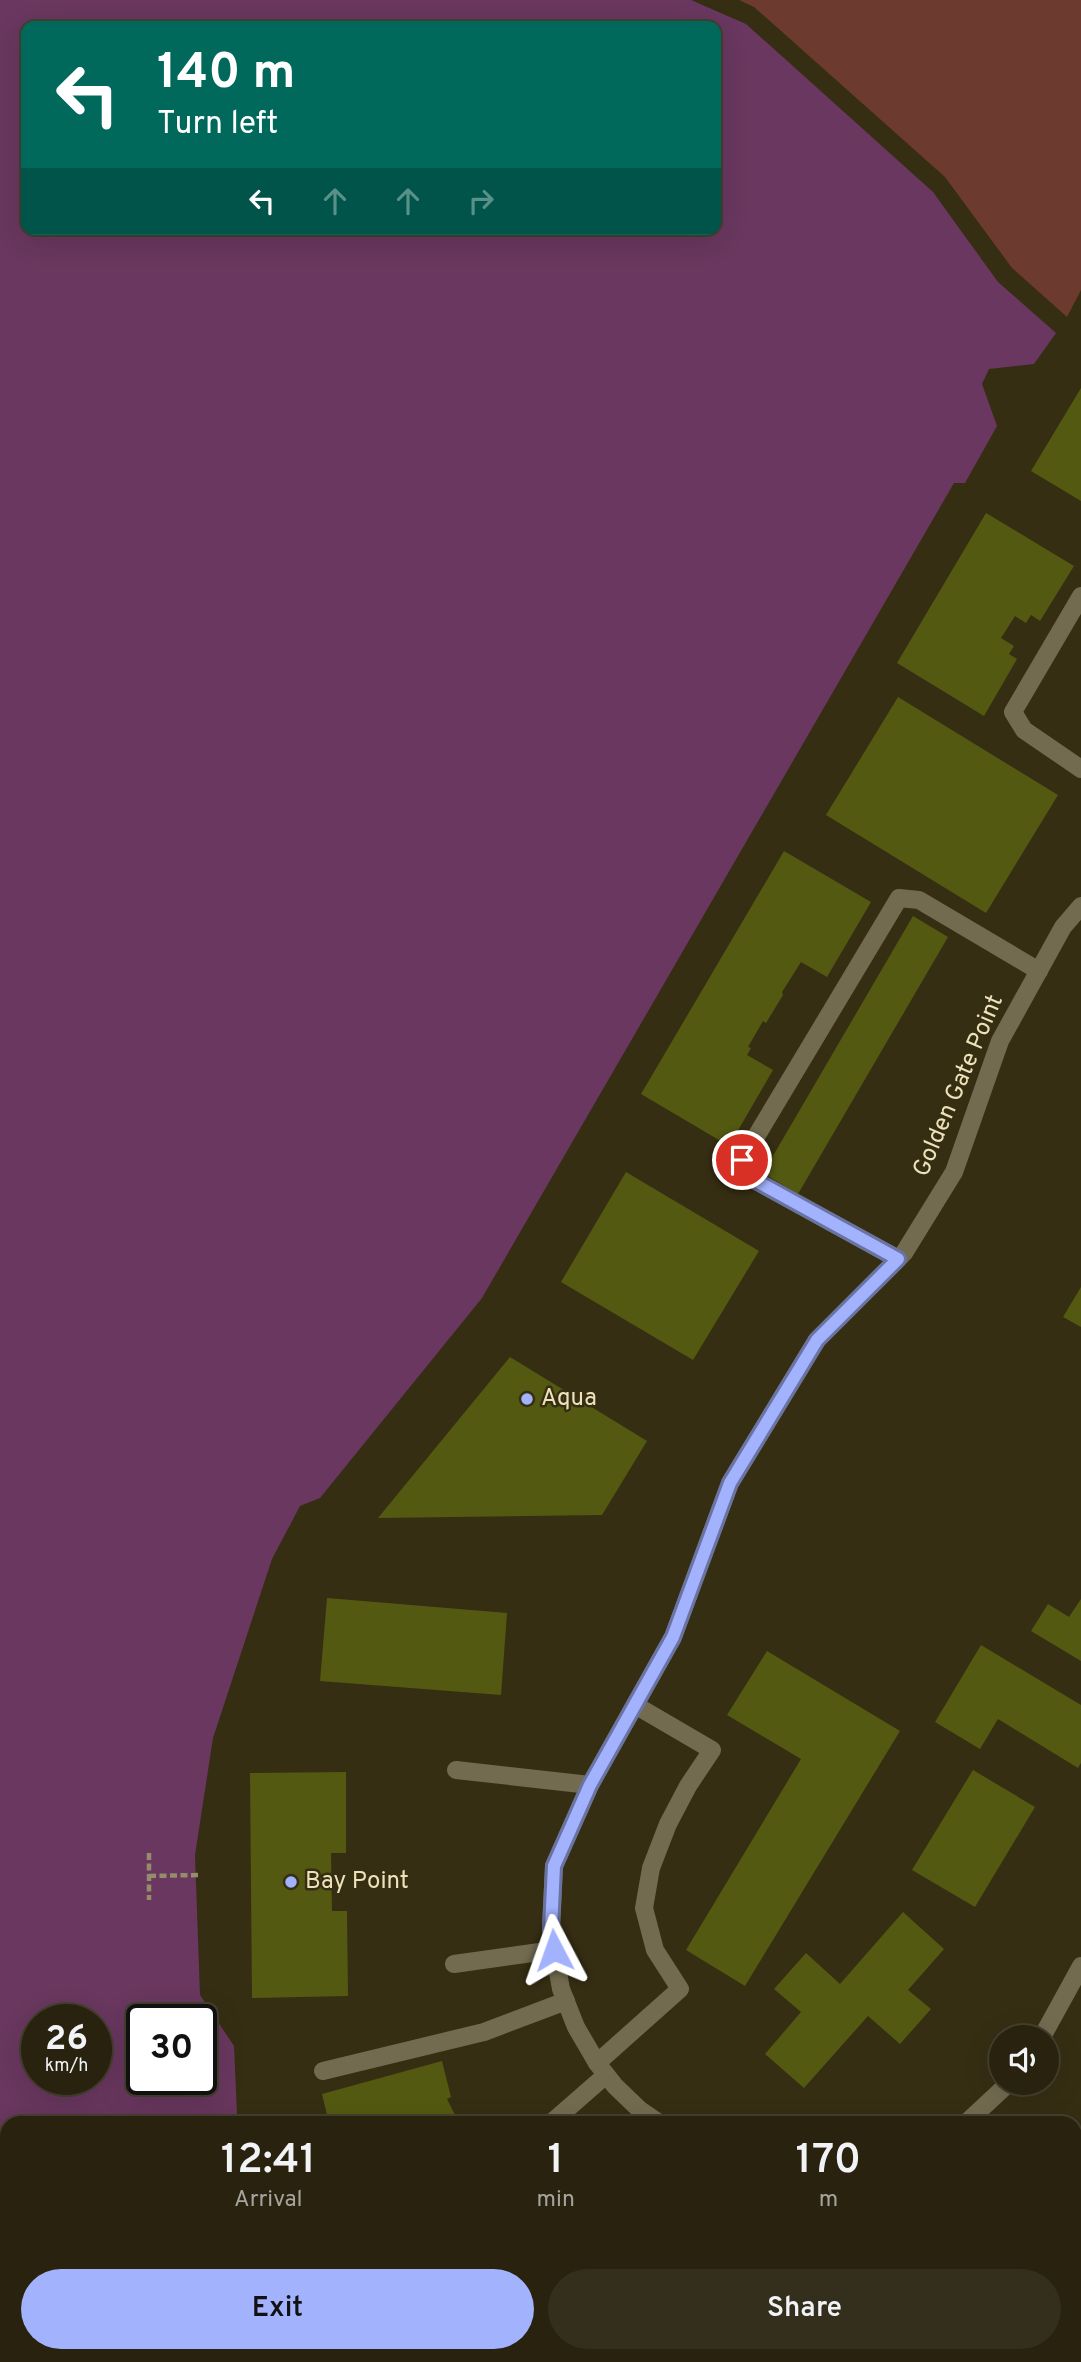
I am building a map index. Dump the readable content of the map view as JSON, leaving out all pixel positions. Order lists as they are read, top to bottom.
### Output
{
  "streets": {
    "street": ["Golden Gate Point"]
  },
  "places": ["Aqua", "Bay Point"],
  "page": {
    "turn": ["140 m", "Turn left"],
    "speed": "26 km/h",
    "limit": "30",
    "eta": [
      "12:41",
      "Arrival",
      "1",
      "min",
      "170",
      "m"
    ],
    "buttons": ["Exit", "Share"]
  }
}
